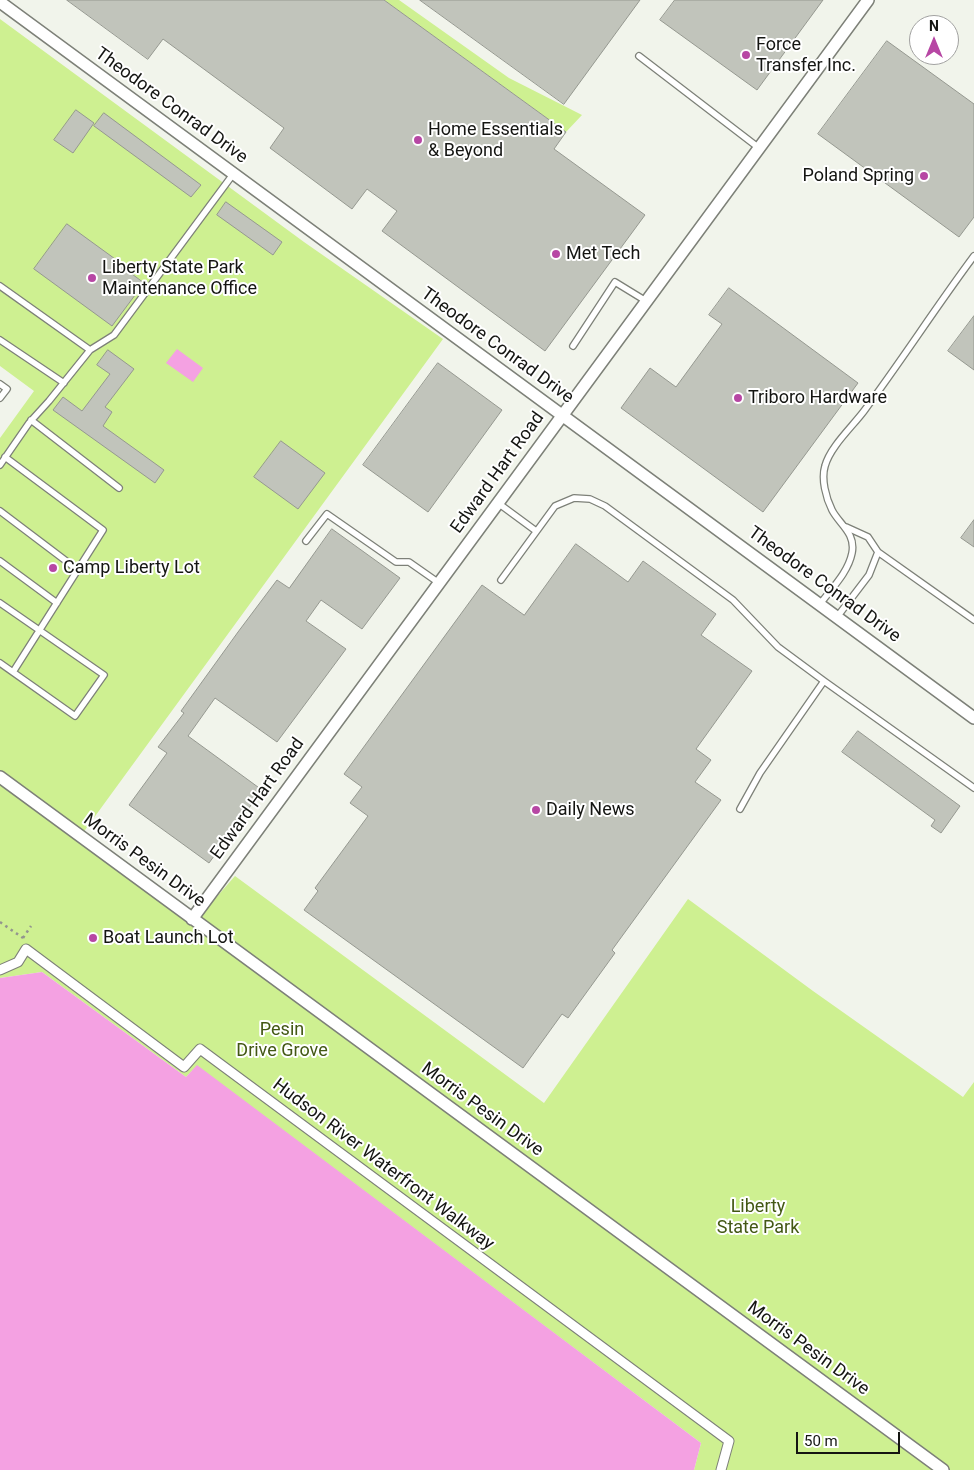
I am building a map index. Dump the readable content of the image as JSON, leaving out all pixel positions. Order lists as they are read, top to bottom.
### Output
{
  "streets": {
    "street": [
      "Theodore Conrad Drive",
      "Edward Hart Road",
      "Morris Pesin Drive",
      "Hudson River Waterfront Walkway"
    ]
  },
  "crossings": [
    ["Theodore Conrad Drive", "Edward Hart Road"],
    ["Edward Hart Road", "Morris Pesin Drive"]
  ],
  "parks": ["Pesin Drive Grove", "Liberty State Park"],
  "places": [
    "Force Transfer Inc.",
    "Home Essentials & Beyond",
    "Poland Spring",
    "Met Tech",
    "Liberty State Park Maintenance Office",
    "Triboro Hardware",
    "Camp Liberty Lot",
    "Daily News",
    "Boat Launch Lot"
  ],
  "scale_bar": "50 m",
  "north": "top"
}
